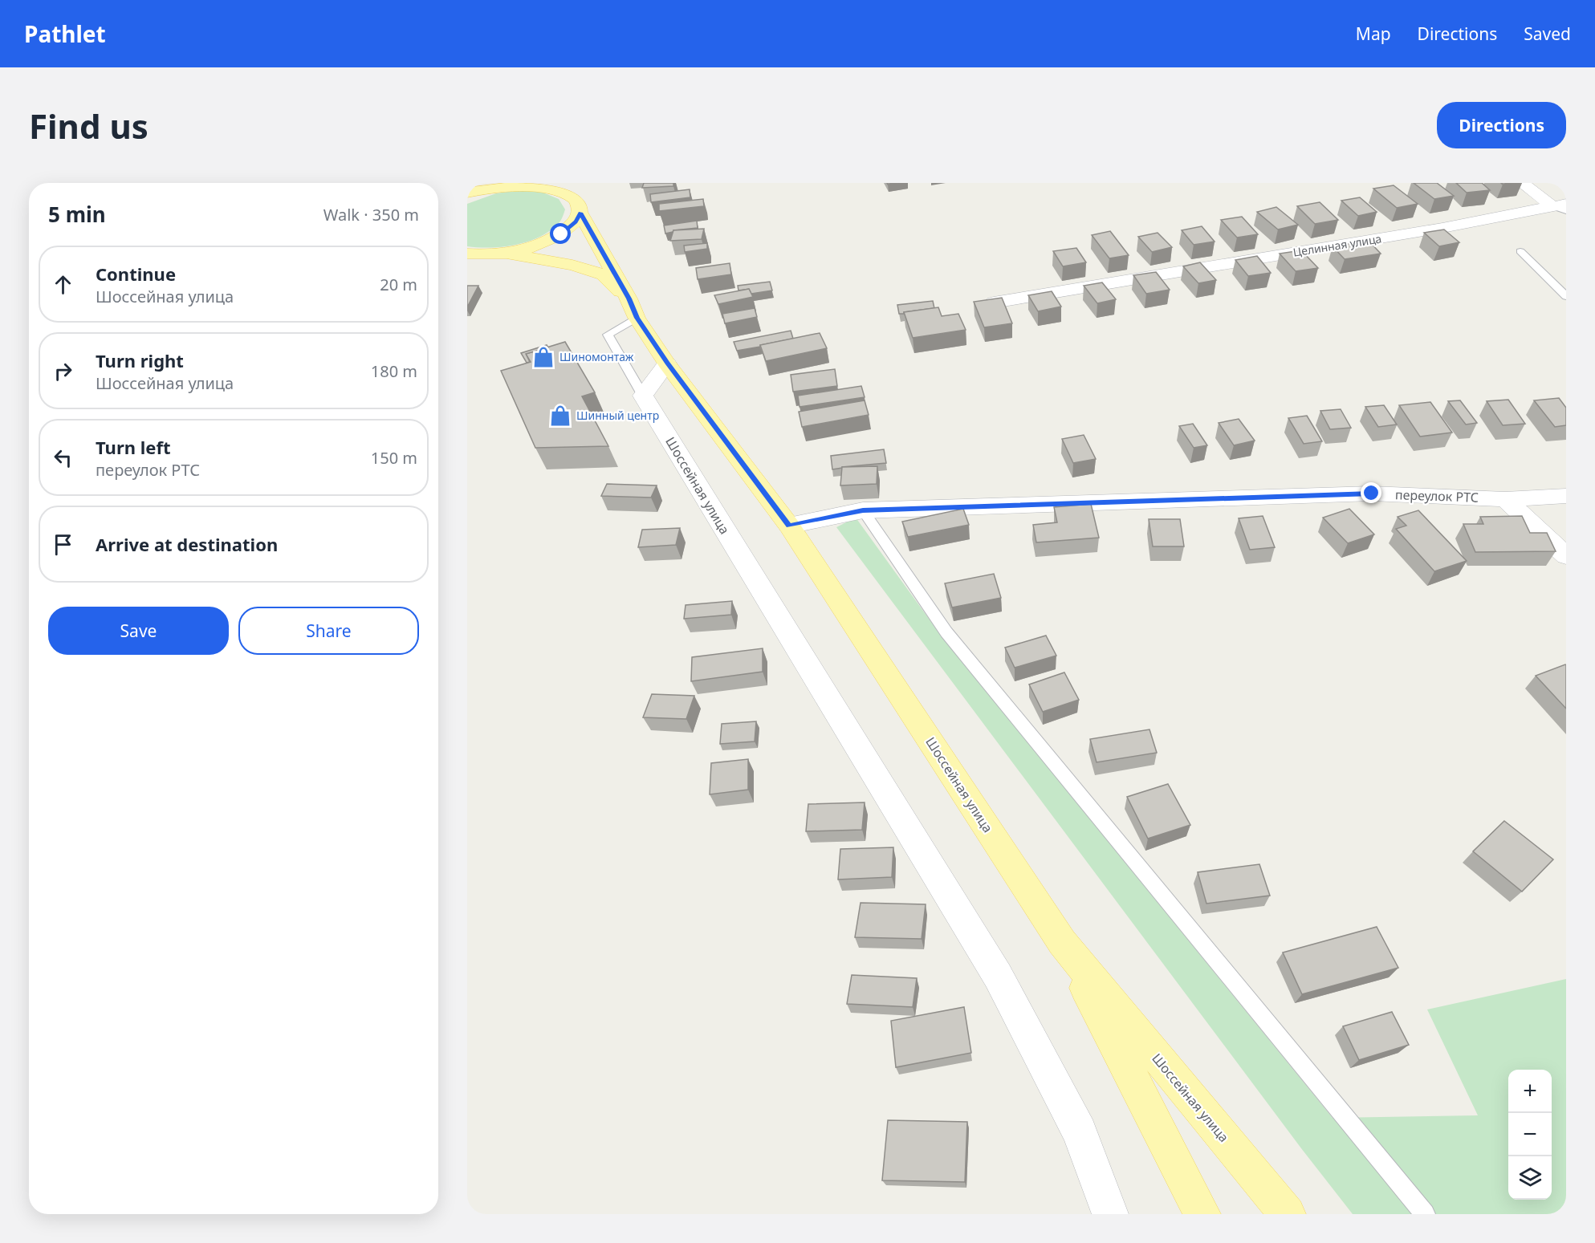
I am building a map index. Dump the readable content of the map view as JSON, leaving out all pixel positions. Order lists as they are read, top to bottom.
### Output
{
  "streets": {
    "main road": ["Шоссейная улица"],
    "street": ["Целинная улица", "переулок РТС"]
  },
  "crossings": [
    ["Шоссейная улица", "переулок РТС"]
  ],
  "places": {
    "shop": ["Шиномонтаж", "Шинный центр"]
  },
  "page": {
    "header": "Pathlet",
    "nav": ["Map", "Directions", "Saved"],
    "buttons": [
      "Directions",
      ["Save", "Share"]
    ],
    "title": "Find us",
    "heading": ["5 min", "Walk · 350 m"],
    "list": [
      ["Continue", "Шоссейная улица", "20 m"],
      ["Turn right", "Шоссейная улица", "180 m"],
      ["Turn left", "переулок РТС", "150 m"],
      "Arrive at destination"
    ],
    "map_buttons": ["+", "−"]
  }
}
